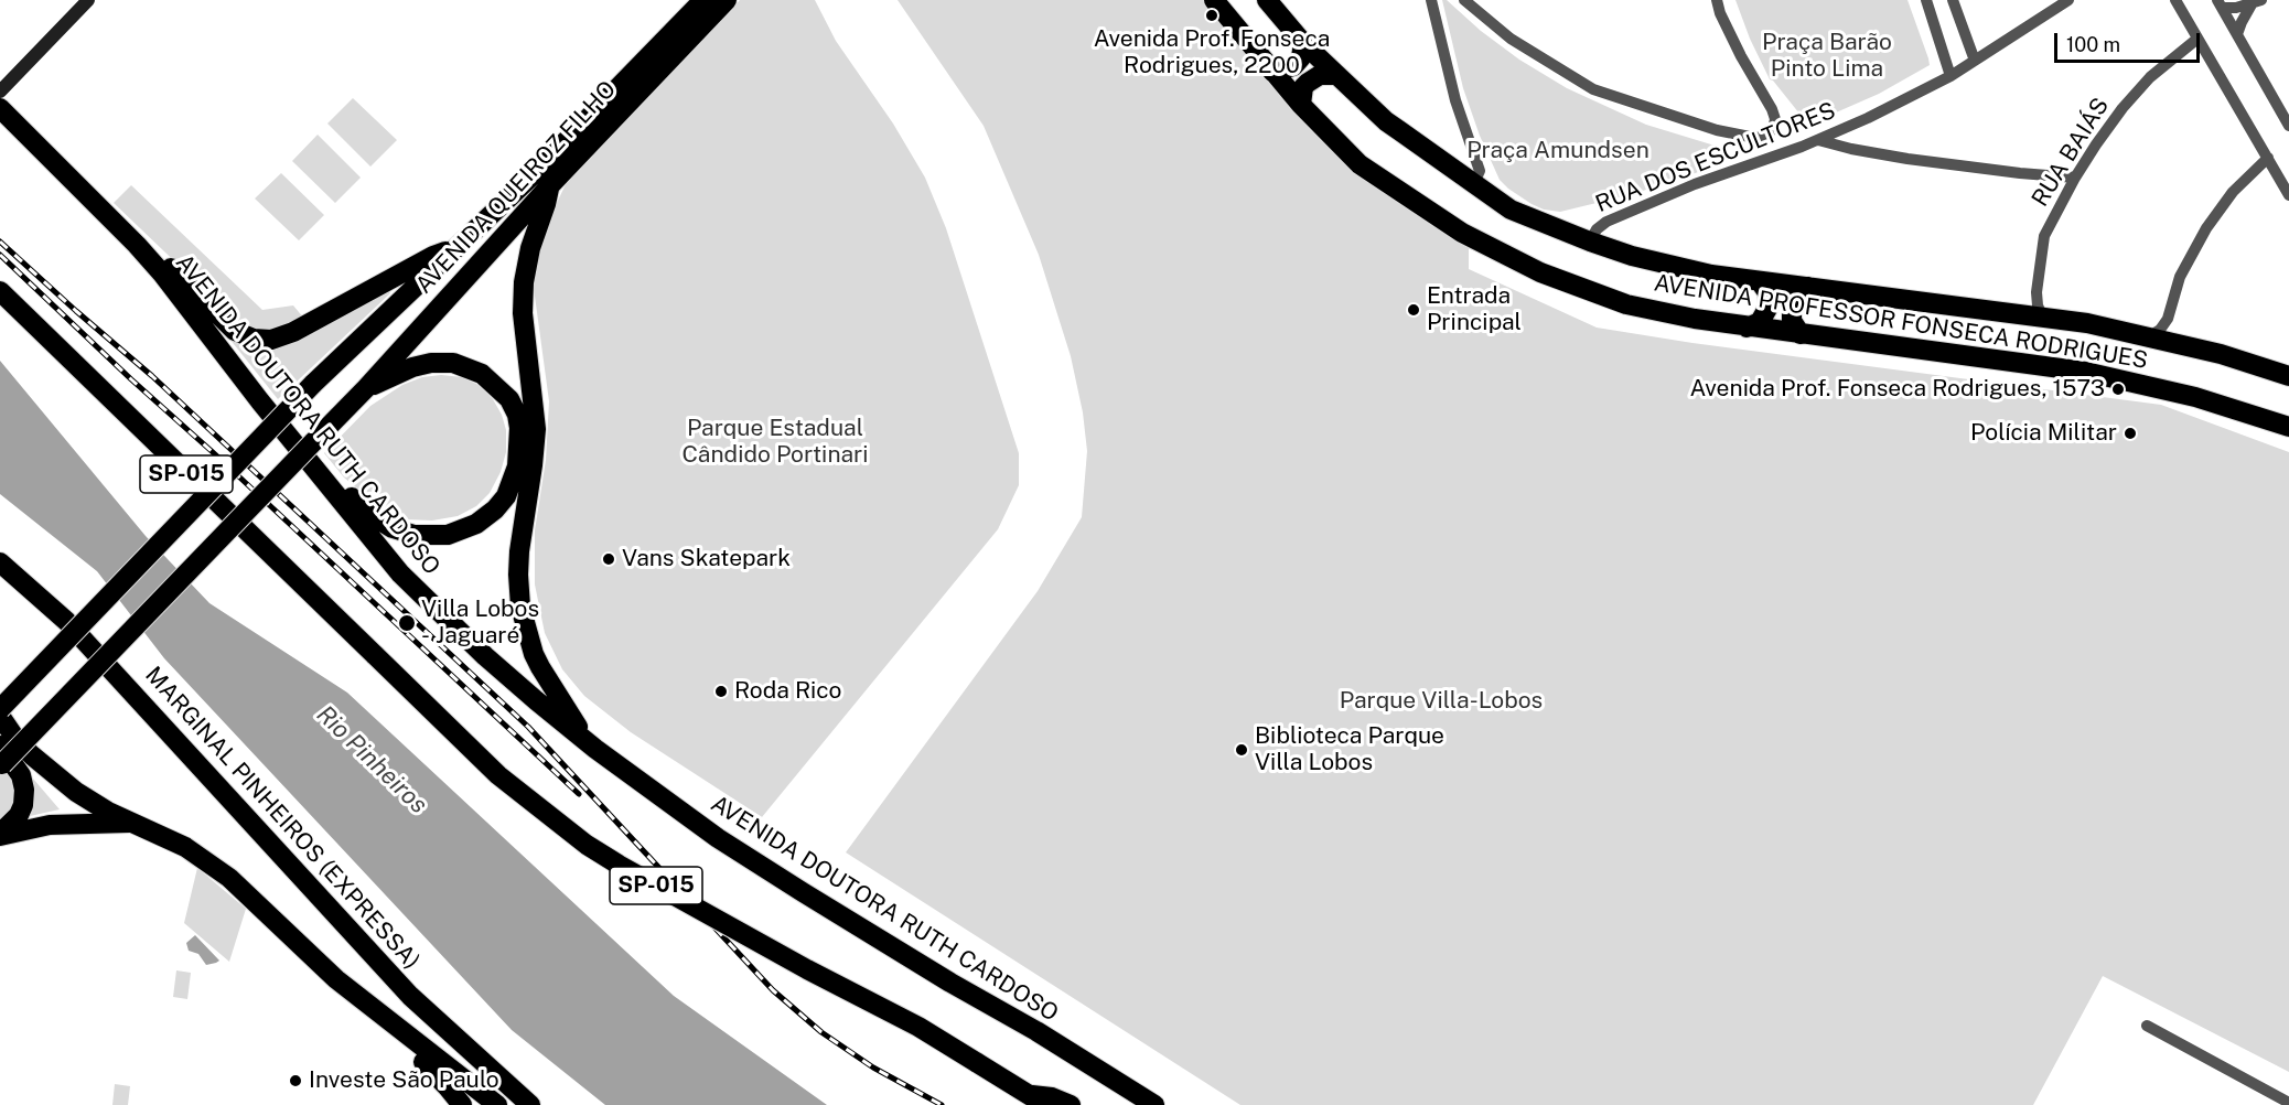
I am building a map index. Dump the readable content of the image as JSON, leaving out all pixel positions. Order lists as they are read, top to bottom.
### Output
{
  "streets": {
    "highway": [
      "AVENIDA QUEIROZ FILHO",
      "AVENIDA PROFESSOR FONSECA RODRIGUES",
      "AVENIDA DOUTORA RUTH CARDOSO",
      "SP-015",
      "MARGINAL PINHEIROS (EXPRESSA)"
    ],
    "street": ["RUA BAIÁS", "RUA DOS ESCULTORES"]
  },
  "crossings": [
    ["RUA BAIÁS", "AVENIDA PROFESSOR FONSECA RODRIGUES"],
    ["RUA DOS ESCULTORES", "AVENIDA PROFESSOR FONSECA RODRIGUES"]
  ],
  "water": ["Rio Pinheiros"],
  "parks": [
    "Praça Barão Pinto Lima",
    "Praça Amundsen",
    "Parque Estadual Cândido Portinari",
    "Parque Villa-Lobos"
  ],
  "places": [
    "Avenida Prof. Fonseca Rodrigues, 2200",
    "Entrada Principal",
    "Avenida Prof. Fonseca Rodrigues, 1573",
    "Polícia Militar",
    "Vans Skatepark",
    "Villa Lobos - Jaguaré",
    "Roda Rico",
    "Biblioteca Parque Villa Lobos",
    "Investe São Paulo"
  ],
  "scale_bar": "100 m"
}
